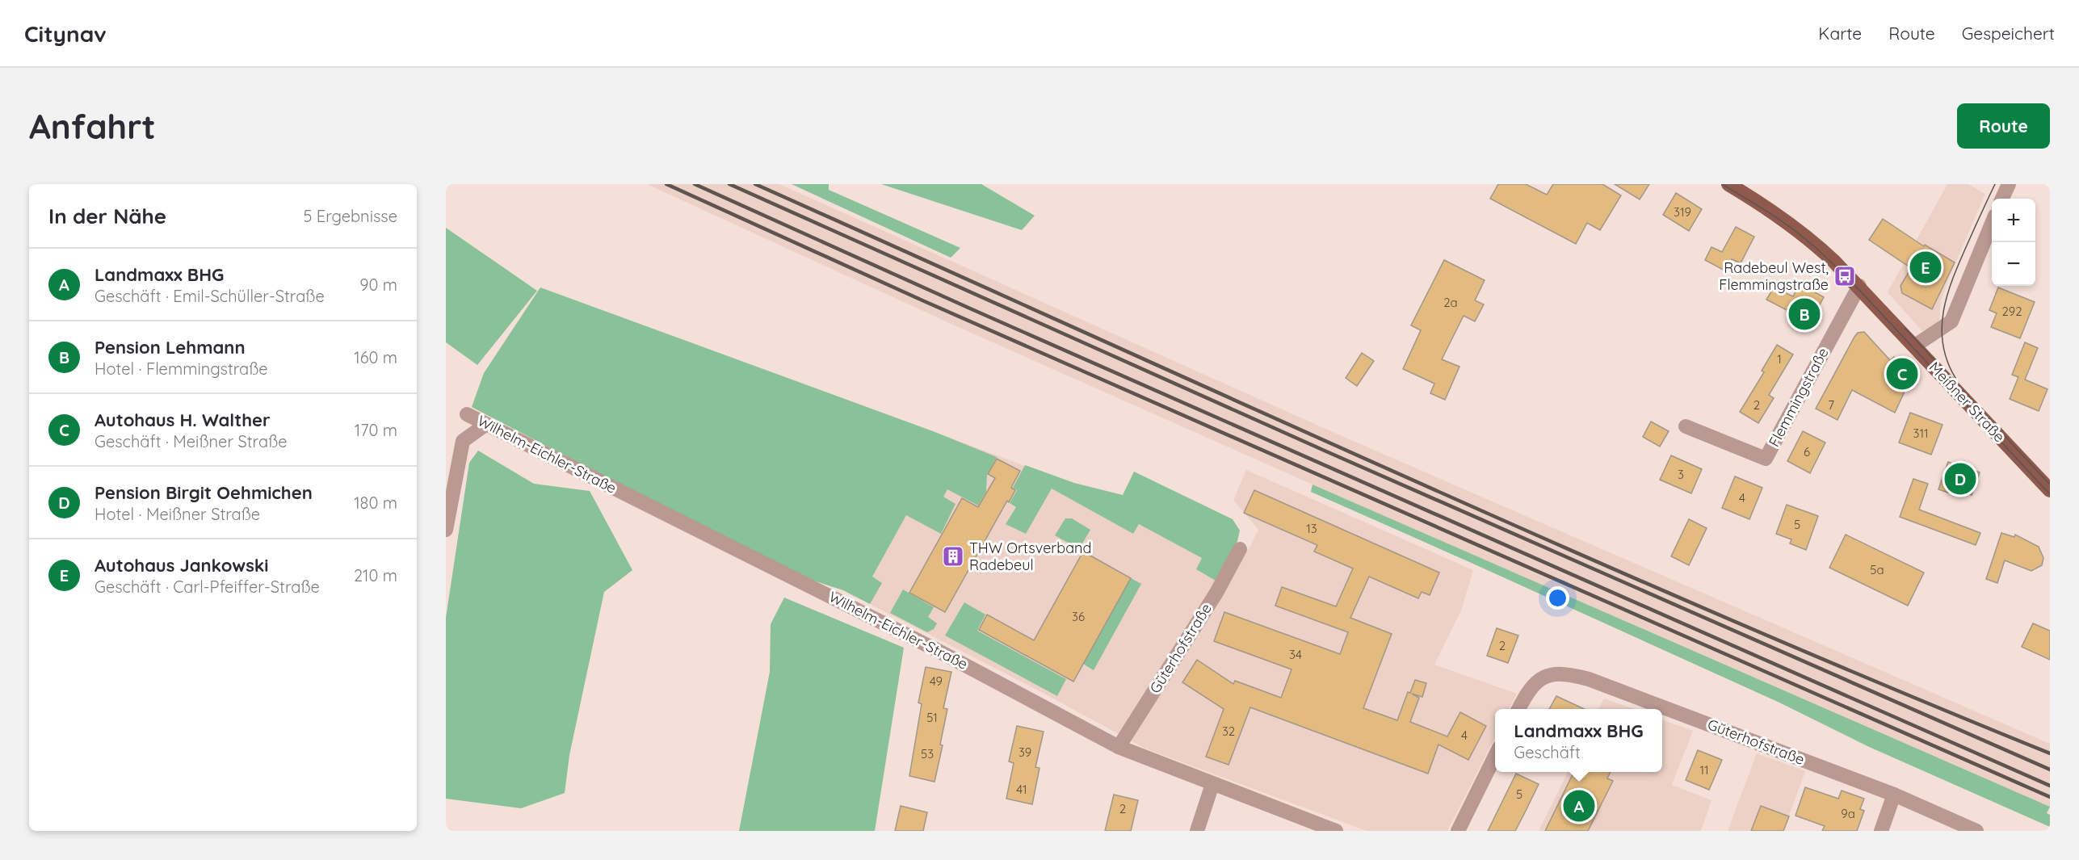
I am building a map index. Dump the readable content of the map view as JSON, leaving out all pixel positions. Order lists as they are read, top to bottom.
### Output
{
  "streets": {
    "main road": ["Meißner Straße"],
    "street": ["Flemmingstraße", "Wilhelm-Eichler-Straße", "Güterhofstraße"]
  },
  "crossings": [
    ["Flemmingstraße", "Meißner Straße"],
    ["Wilhelm-Eichler-Straße", "Güterhofstraße"]
  ],
  "places": {
    "bus stop": ["Radebeul West, Flemmingstraße"],
    "building": ["THW Ortsverband Radebeul"]
  },
  "house_numbers": [
    "319",
    "2a",
    "292",
    "1",
    "2",
    "7",
    "311",
    "6",
    "3",
    "4",
    "5",
    "13",
    "5a",
    "36",
    "2",
    "34",
    "49",
    "51",
    "32",
    "4",
    "39",
    "53",
    "11",
    "41",
    "5",
    "2",
    "9a"
  ],
  "page": {
    "header": "Citynav",
    "nav": ["Karte", "Route", "Gespeichert"],
    "buttons": "Route",
    "title": "Anfahrt",
    "heading": ["In der Nähe", "5 Ergebnisse"],
    "map_buttons": ["+", "−"],
    "list": [
      {
        "mark": "A",
        "name": "Landmaxx BHG",
        "note": "Geschäft · Emil-Schüller-Straße",
        "value": "90 m"
      },
      {
        "mark": "B",
        "name": "Pension Lehmann",
        "note": "Hotel · Flemmingstraße",
        "value": "160 m"
      },
      {
        "mark": "C",
        "name": "Autohaus H. Walther",
        "note": "Geschäft · Meißner Straße",
        "value": "170 m"
      },
      {
        "mark": "D",
        "name": "Pension Birgit Oehmichen",
        "note": "Hotel · Meißner Straße",
        "value": "180 m"
      },
      {
        "mark": "E",
        "name": "Autohaus Jankowski",
        "note": "Geschäft · Carl-Pfeiffer-Straße",
        "value": "210 m"
      }
    ],
    "pins": [
      "E",
      "B",
      "C",
      "D",
      "A"
    ],
    "popup": ["Landmaxx BHG", "Geschäft"]
  }
}
